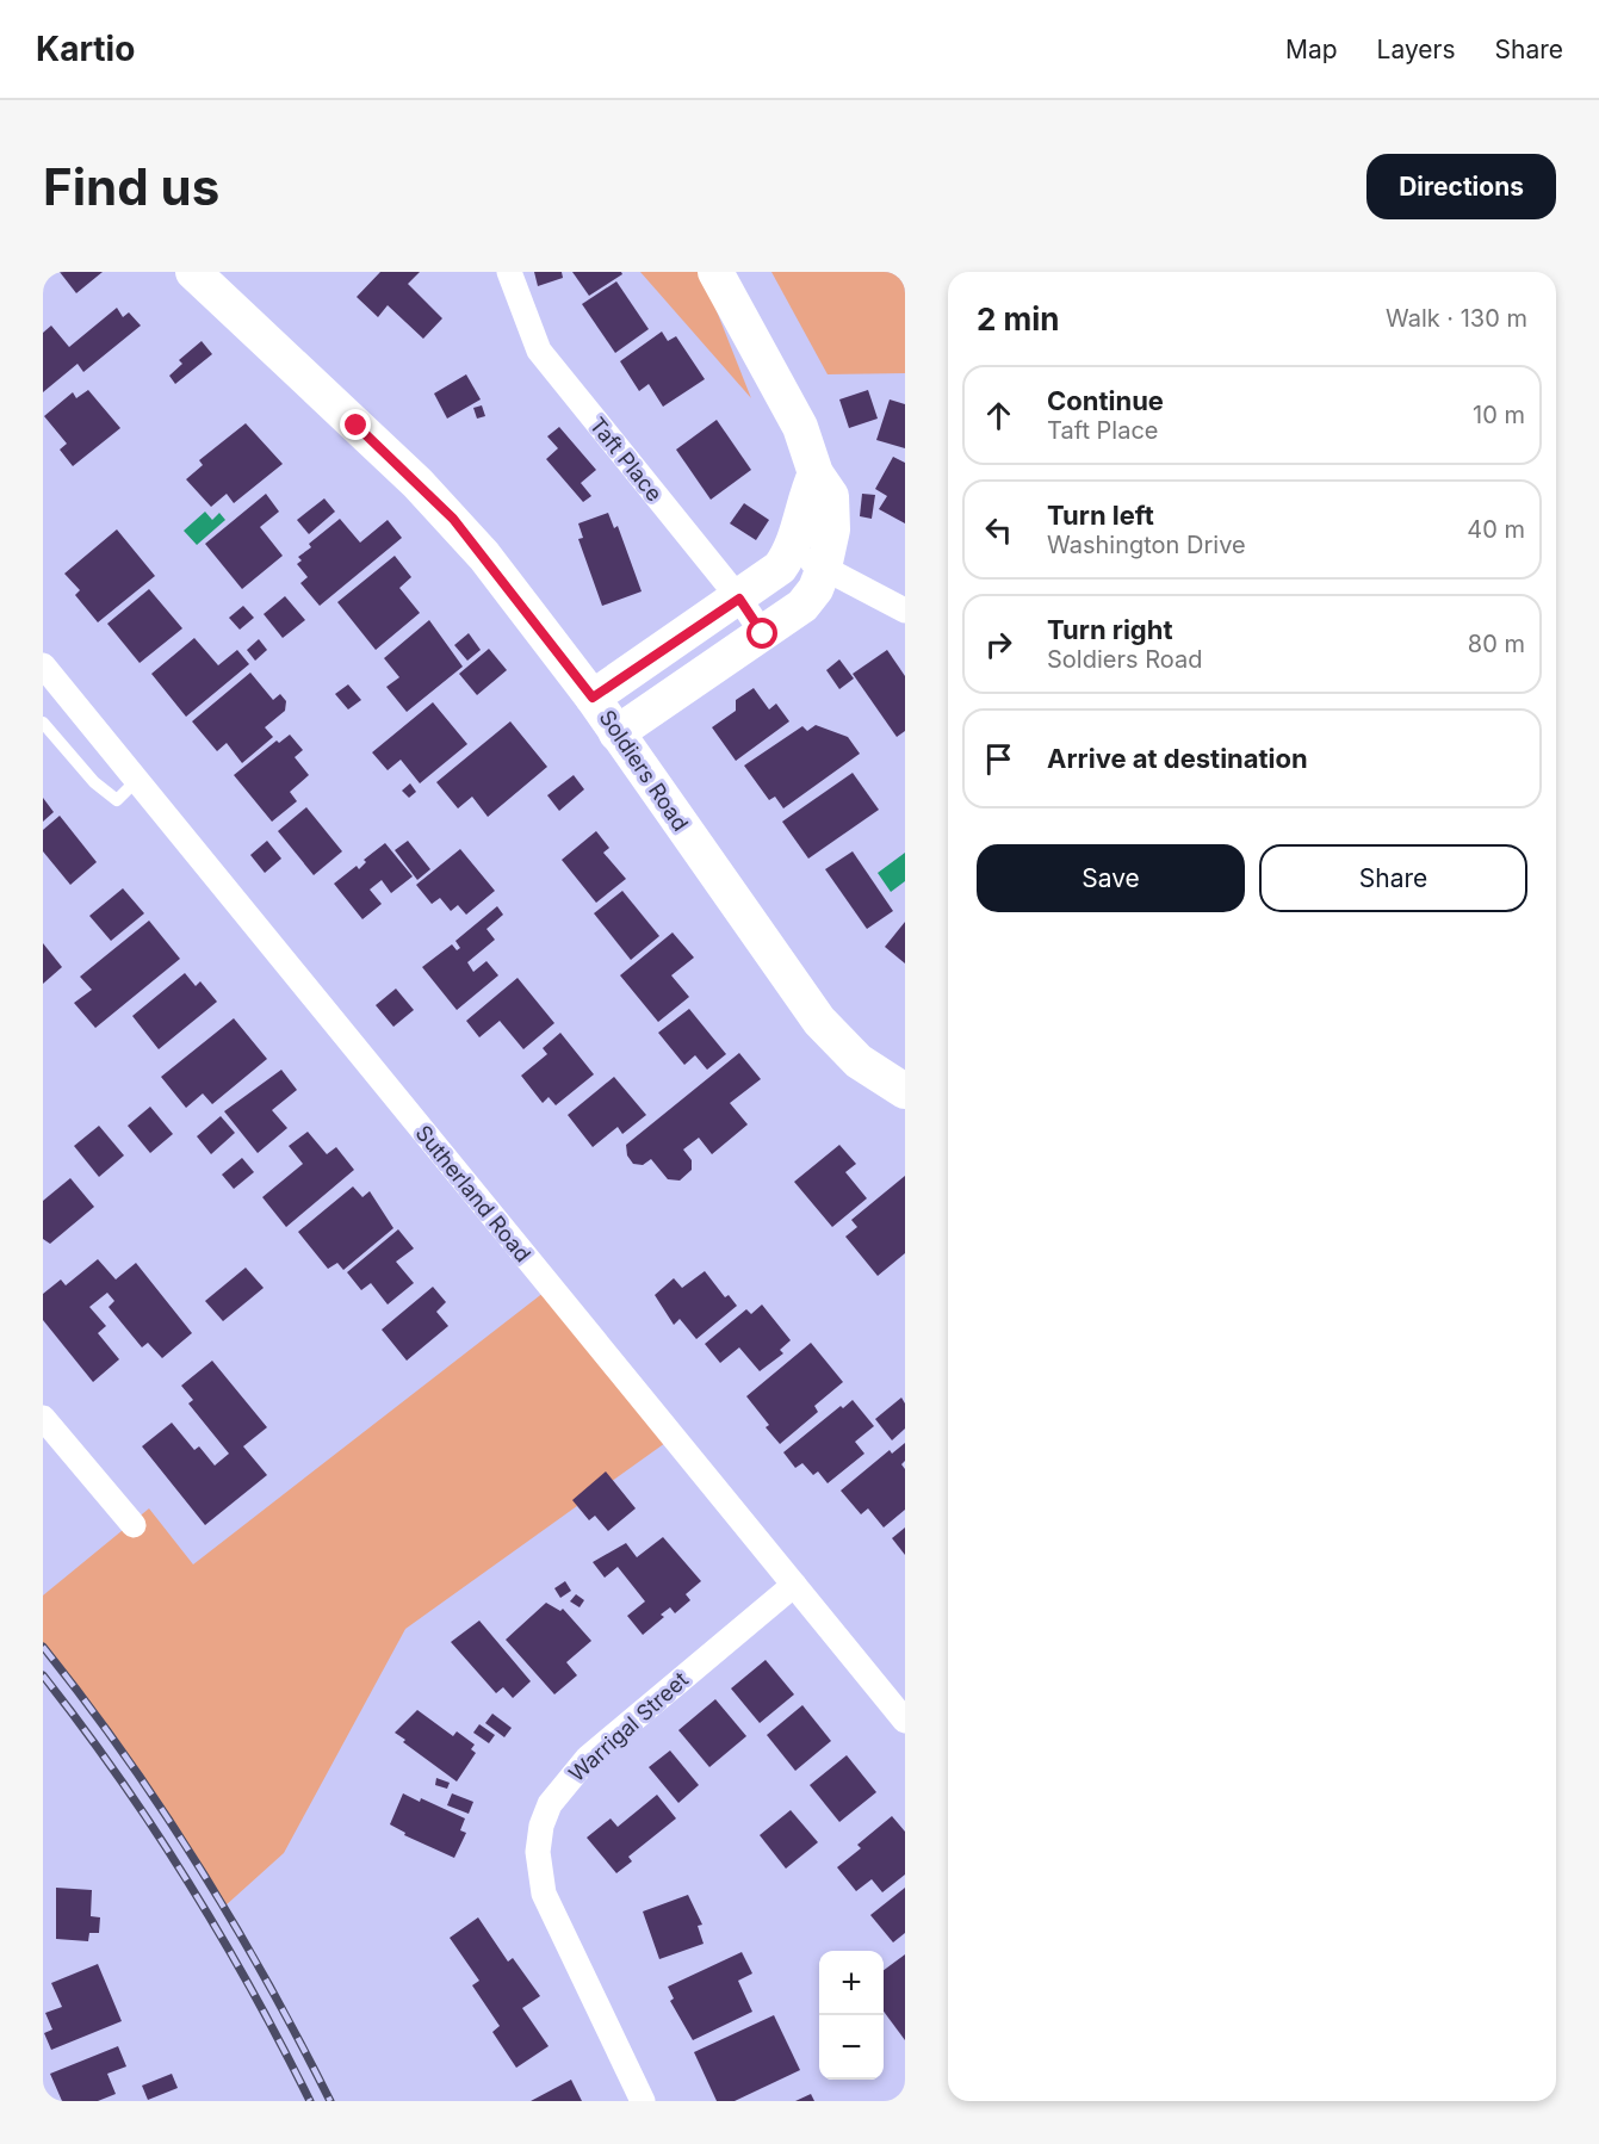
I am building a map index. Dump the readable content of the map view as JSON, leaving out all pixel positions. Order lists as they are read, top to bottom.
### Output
{
  "streets": {
    "street": [
      "Taft Place",
      "Soldiers Road",
      "Sutherland Road",
      "Warrigal Street"
    ]
  },
  "crossings": [
    ["Sutherland Road", "Warrigal Street"]
  ],
  "page": {
    "header": "Kartio",
    "nav": ["Map", "Layers", "Share"],
    "buttons": [
      "Directions",
      ["Save", "Share"]
    ],
    "title": "Find us",
    "heading": ["2 min", "Walk · 130 m"],
    "list": [
      ["Continue", "Taft Place", "10 m"],
      ["Turn left", "Washington Drive", "40 m"],
      ["Turn right", "Soldiers Road", "80 m"],
      "Arrive at destination"
    ],
    "map_buttons": ["+", "−"]
  }
}
